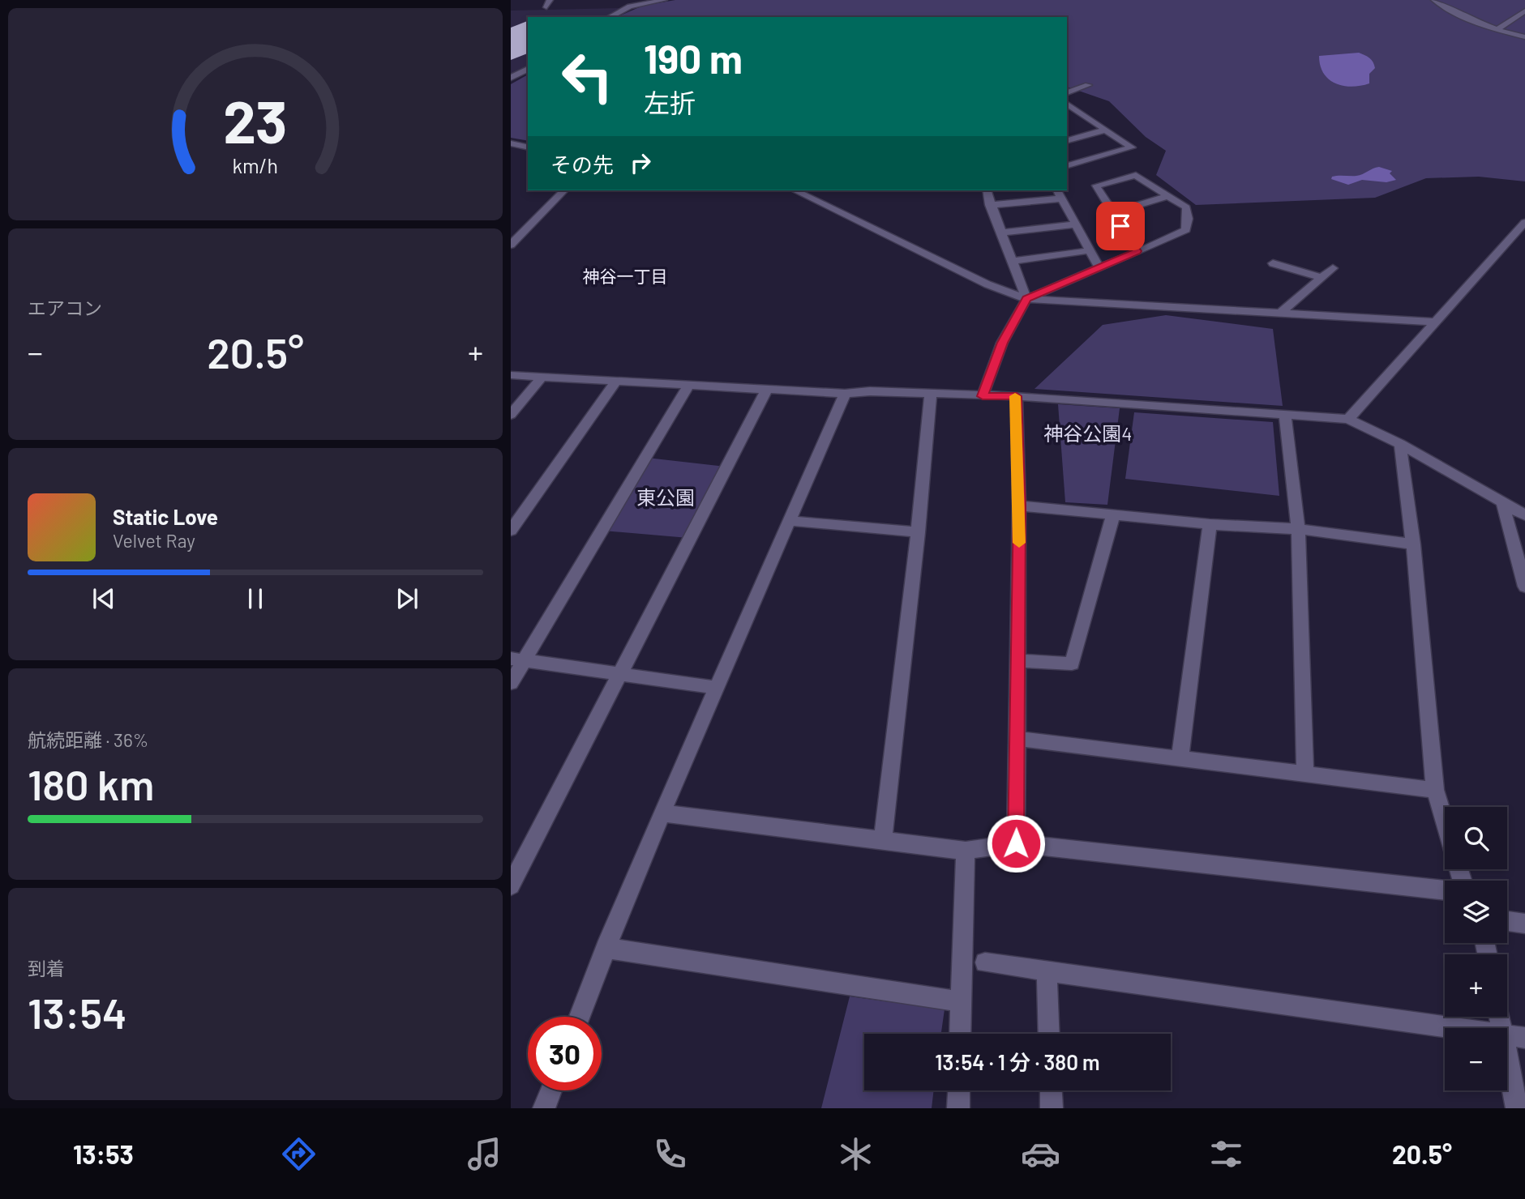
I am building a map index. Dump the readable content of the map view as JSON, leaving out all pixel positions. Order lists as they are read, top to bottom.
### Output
{
  "districts": ["神谷一丁目"],
  "parks": ["神谷公園4", "東公園"],
  "page": {
    "turn": ["190 m", "左折"],
    "then": "その先",
    "tile": [
      "エアコン",
      ["航続距離 · 36%", "180 km"],
      ["到着", "13:54"]
    ],
    "heat": ["−", "20.5°", "+"],
    "song": ["Static Love", "Velvet Ray"],
    "map_buttons": ["+", "−"],
    "limit": "30",
    "trip": "13:54 · 1 分 · 380 m",
    "tabs": ["13:53", "20.5°"],
    "gauge": ["23", "km/h"]
  }
}
